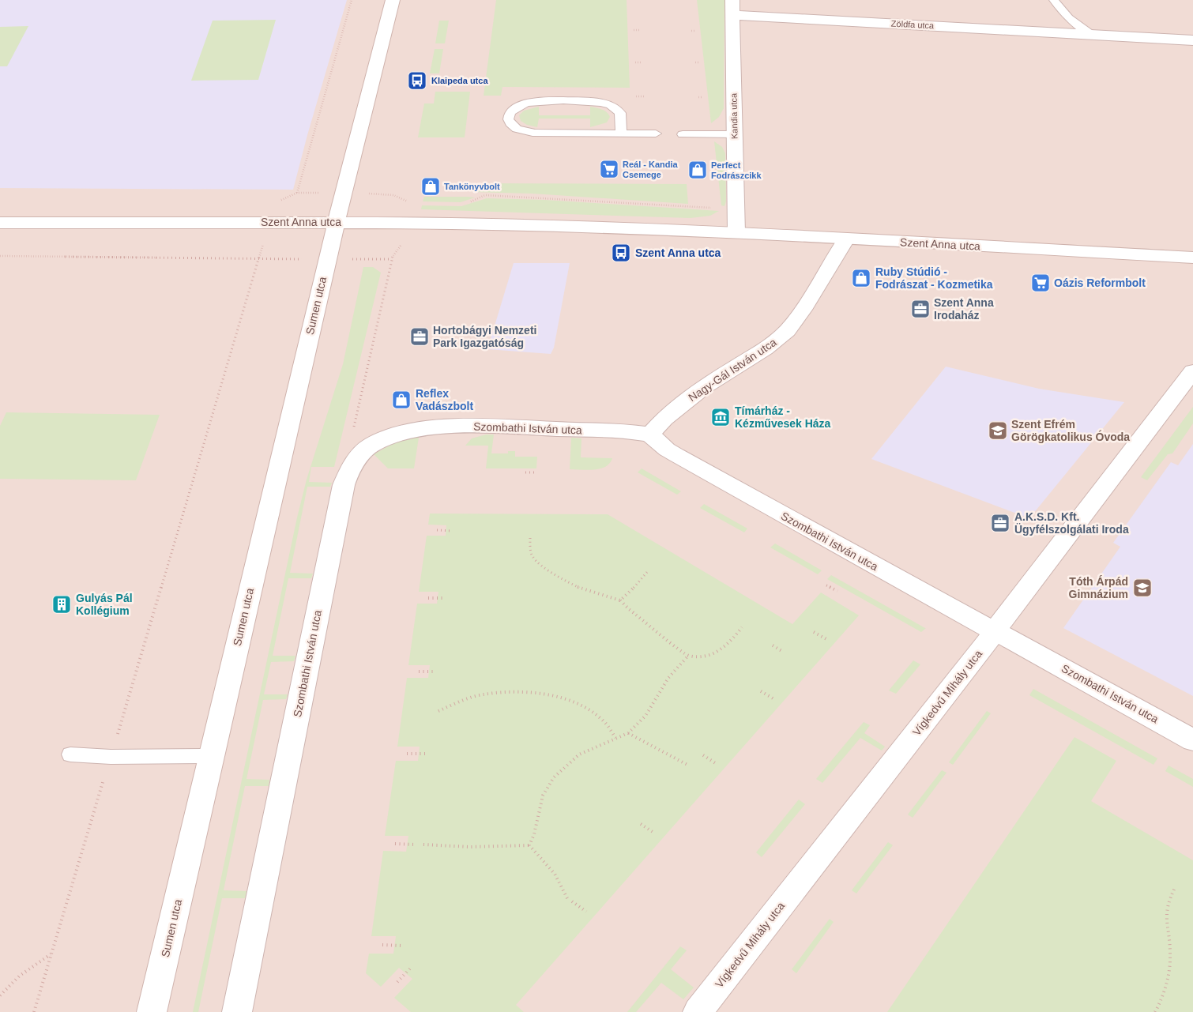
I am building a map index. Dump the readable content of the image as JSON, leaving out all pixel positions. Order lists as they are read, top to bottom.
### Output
{
  "streets": {
    "street": [
      "Zöldfa utca",
      "Kandia utca",
      "Szent Anna utca",
      "Sumen utca",
      "Nagy-Gál István utca",
      "Szombathi István utca",
      "Vígkedvű Mihály utca"
    ]
  },
  "crossings": [
    ["Zöldfa utca", "Kandia utca"],
    ["Kandia utca", "Szent Anna utca"],
    ["Szent Anna utca", "Sumen utca"],
    ["Szent Anna utca", "Nagy-Gál István utca"],
    ["Nagy-Gál István utca", "Szombathi István utca"],
    ["Szombathi István utca", "Vígkedvű Mihály utca"]
  ],
  "places": {
    "bus stop": ["Klaipeda utca", "Szent Anna utca"],
    "supermarket": ["Reál - Kandia Csemege", "Oázis Reformbolt"],
    "shop": [
      "Perfect Fodrászcikk",
      "Tankönyvbolt",
      "Ruby Stúdió - Fodrászat - Kozmetika",
      "Reflex Vadászbolt"
    ],
    "office": ["Szent Anna Irodaház", "Hortobágyi Nemzeti Park Igazgatóság", "A.K.S.D. Kft. Ügyfélszolgálati Iroda"],
    "museum": ["Tímárház - Kézművesek Háza"],
    "school or university": ["Szent Efrém Görögkatolikus Óvoda", "Tóth Árpád Gimnázium"],
    "building": ["Gulyás Pál Kollégium"]
  }
}
